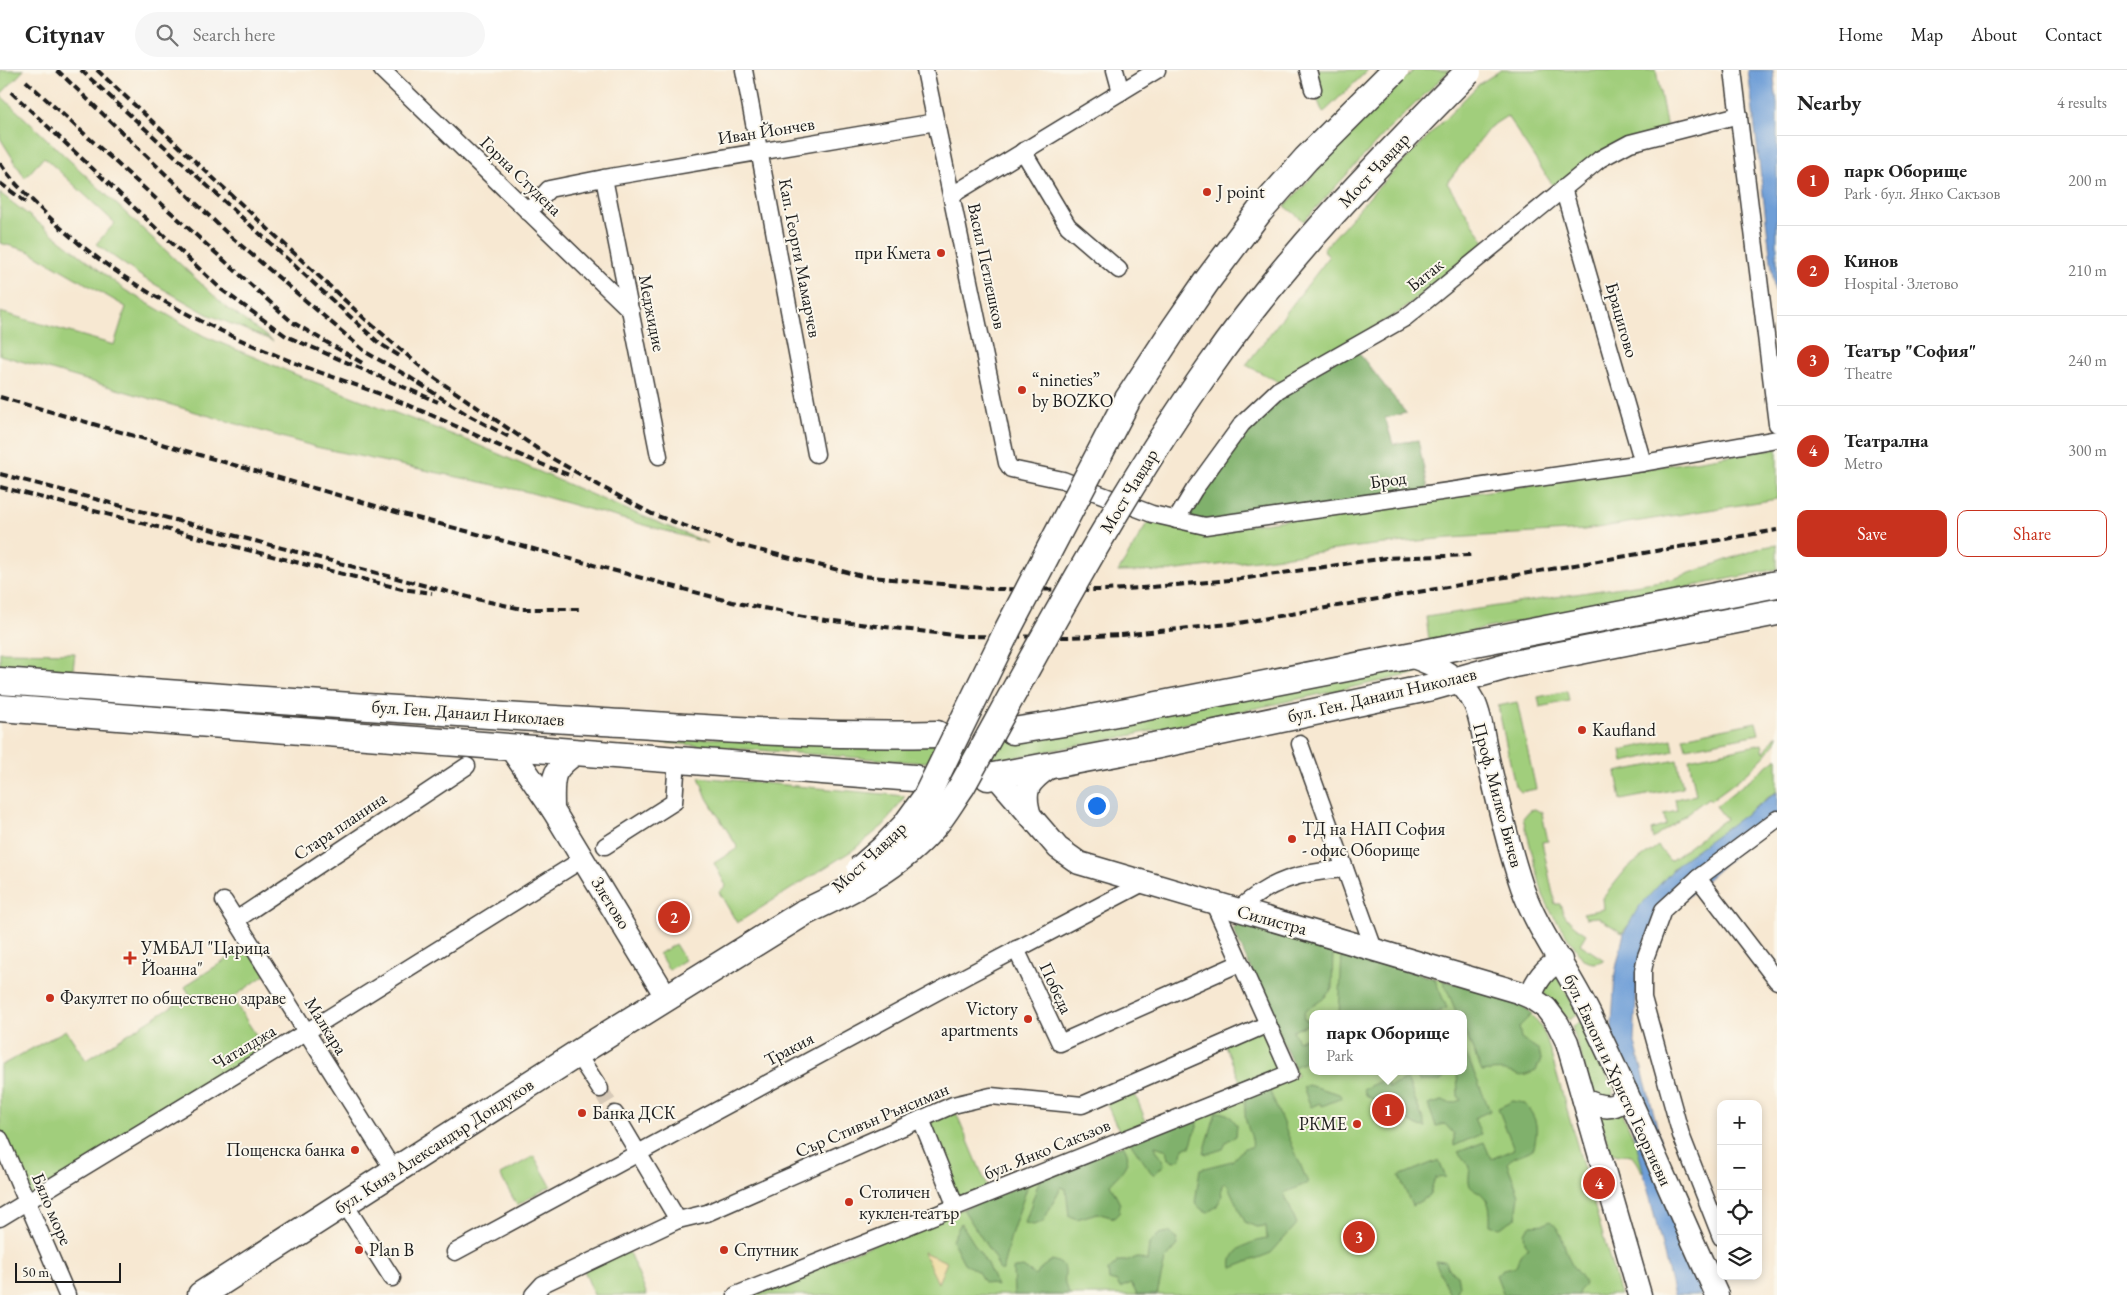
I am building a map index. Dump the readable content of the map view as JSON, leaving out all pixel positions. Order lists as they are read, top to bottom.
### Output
{
  "streets": {
    "main road": [
      "Мост Чавдар",
      "бул. Ген. Данаил Николаев",
      "Проф. Милко Бичев",
      "Злетово",
      "Силистра",
      "бул. Евлоги и Христо Георгиеви",
      "бул. Княз Александър Дондуков"
    ],
    "street": [
      "Иван Йончев",
      "Горна Студена",
      "Кап. Георги Мамарчев",
      "Васил Петлешков",
      "Батак",
      "Меджидие",
      "Брацигово",
      "Брод",
      "Стара планина",
      "Победа",
      "Малкара",
      "Чаталджа",
      "Тракия",
      "Сър Стивън Рънсиман",
      "бул. Янко Сакъзов",
      "Бяло море"
    ]
  },
  "crossings": [
    ["Иван Йончев", "Горна Студена"],
    ["Иван Йончев", "Кап. Георги Мамарчев"],
    ["Иван Йончев", "Васил Петлешков"],
    ["Иван Йончев", "Меджидие"],
    ["Мост Чавдар", "Злетово"],
    ["Мост Чавдар", "бул. Княз Александър Дондуков"],
    ["Горна Студена", "Меджидие"],
    ["Васил Петлешков", "Брод"],
    ["Батак", "Брацигово"],
    ["Батак", "Брод"],
    ["Брацигово", "Брод"],
    ["бул. Ген. Данаил Николаев", "Проф. Милко Бичев"],
    ["бул. Ген. Данаил Николаев", "Злетово"],
    ["бул. Ген. Данаил Николаев", "Силистра"],
    ["Проф. Милко Бичев", "бул. Евлоги и Христо Георгиеви"],
    ["Стара планина", "Малкара"],
    ["Злетово", "Чаталджа"],
    ["Злетово", "бул. Княз Александър Дондуков"],
    ["Силистра", "Тракия"],
    ["Силистра", "бул. Евлоги и Христо Георгиеви"],
    ["Победа", "Тракия"],
    ["Малкара", "Чаталджа"],
    ["Малкара", "бул. Княз Александър Дондуков"],
    ["Чаталджа", "Бяло море"],
    ["Сър Стивън Рънсиман", "бул. Янко Сакъзов"]
  ],
  "places": {
    "other": [
      "J point",
      "при Кмета",
      "“nineties” by BOZKO",
      "Kaufland",
      "ТД на НАП София - офис Оборище",
      "Факултет по обществено здраве",
      "Victory apartments",
      "Банка ДСК",
      "РКМЕ",
      "Пощенска банка",
      "Столичен куклен театър",
      "Plan B",
      "Спутник"
    ],
    "health": ["УМБАЛ \"Царица Йоанна\""]
  },
  "scale_bar": "50 m",
  "page": {
    "header": "Citynav",
    "search": "Search here",
    "nav": [
      "Home",
      "Map",
      "About",
      "Contact"
    ],
    "heading": ["Nearby", "4 results"],
    "list": [
      {
        "mark": "1",
        "name": "парк Оборище",
        "note": "Park · бул. Янко Сакъзов",
        "value": "200 m"
      },
      {
        "mark": "2",
        "name": "Кинов",
        "note": "Hospital · Злетово",
        "value": "210 m"
      },
      {
        "mark": "3",
        "name": "Театър \"София\"",
        "note": "Theatre",
        "value": "240 m"
      },
      {
        "mark": "4",
        "name": "Театрална",
        "note": "Metro",
        "value": "300 m"
      }
    ],
    "buttons": ["Save", "Share"],
    "pins": [
      "2",
      "1",
      "4",
      "3"
    ],
    "popup": ["парк Оборище", "Park"],
    "map_buttons": ["+", "−"],
    "scale": "50 m"
  }
}
